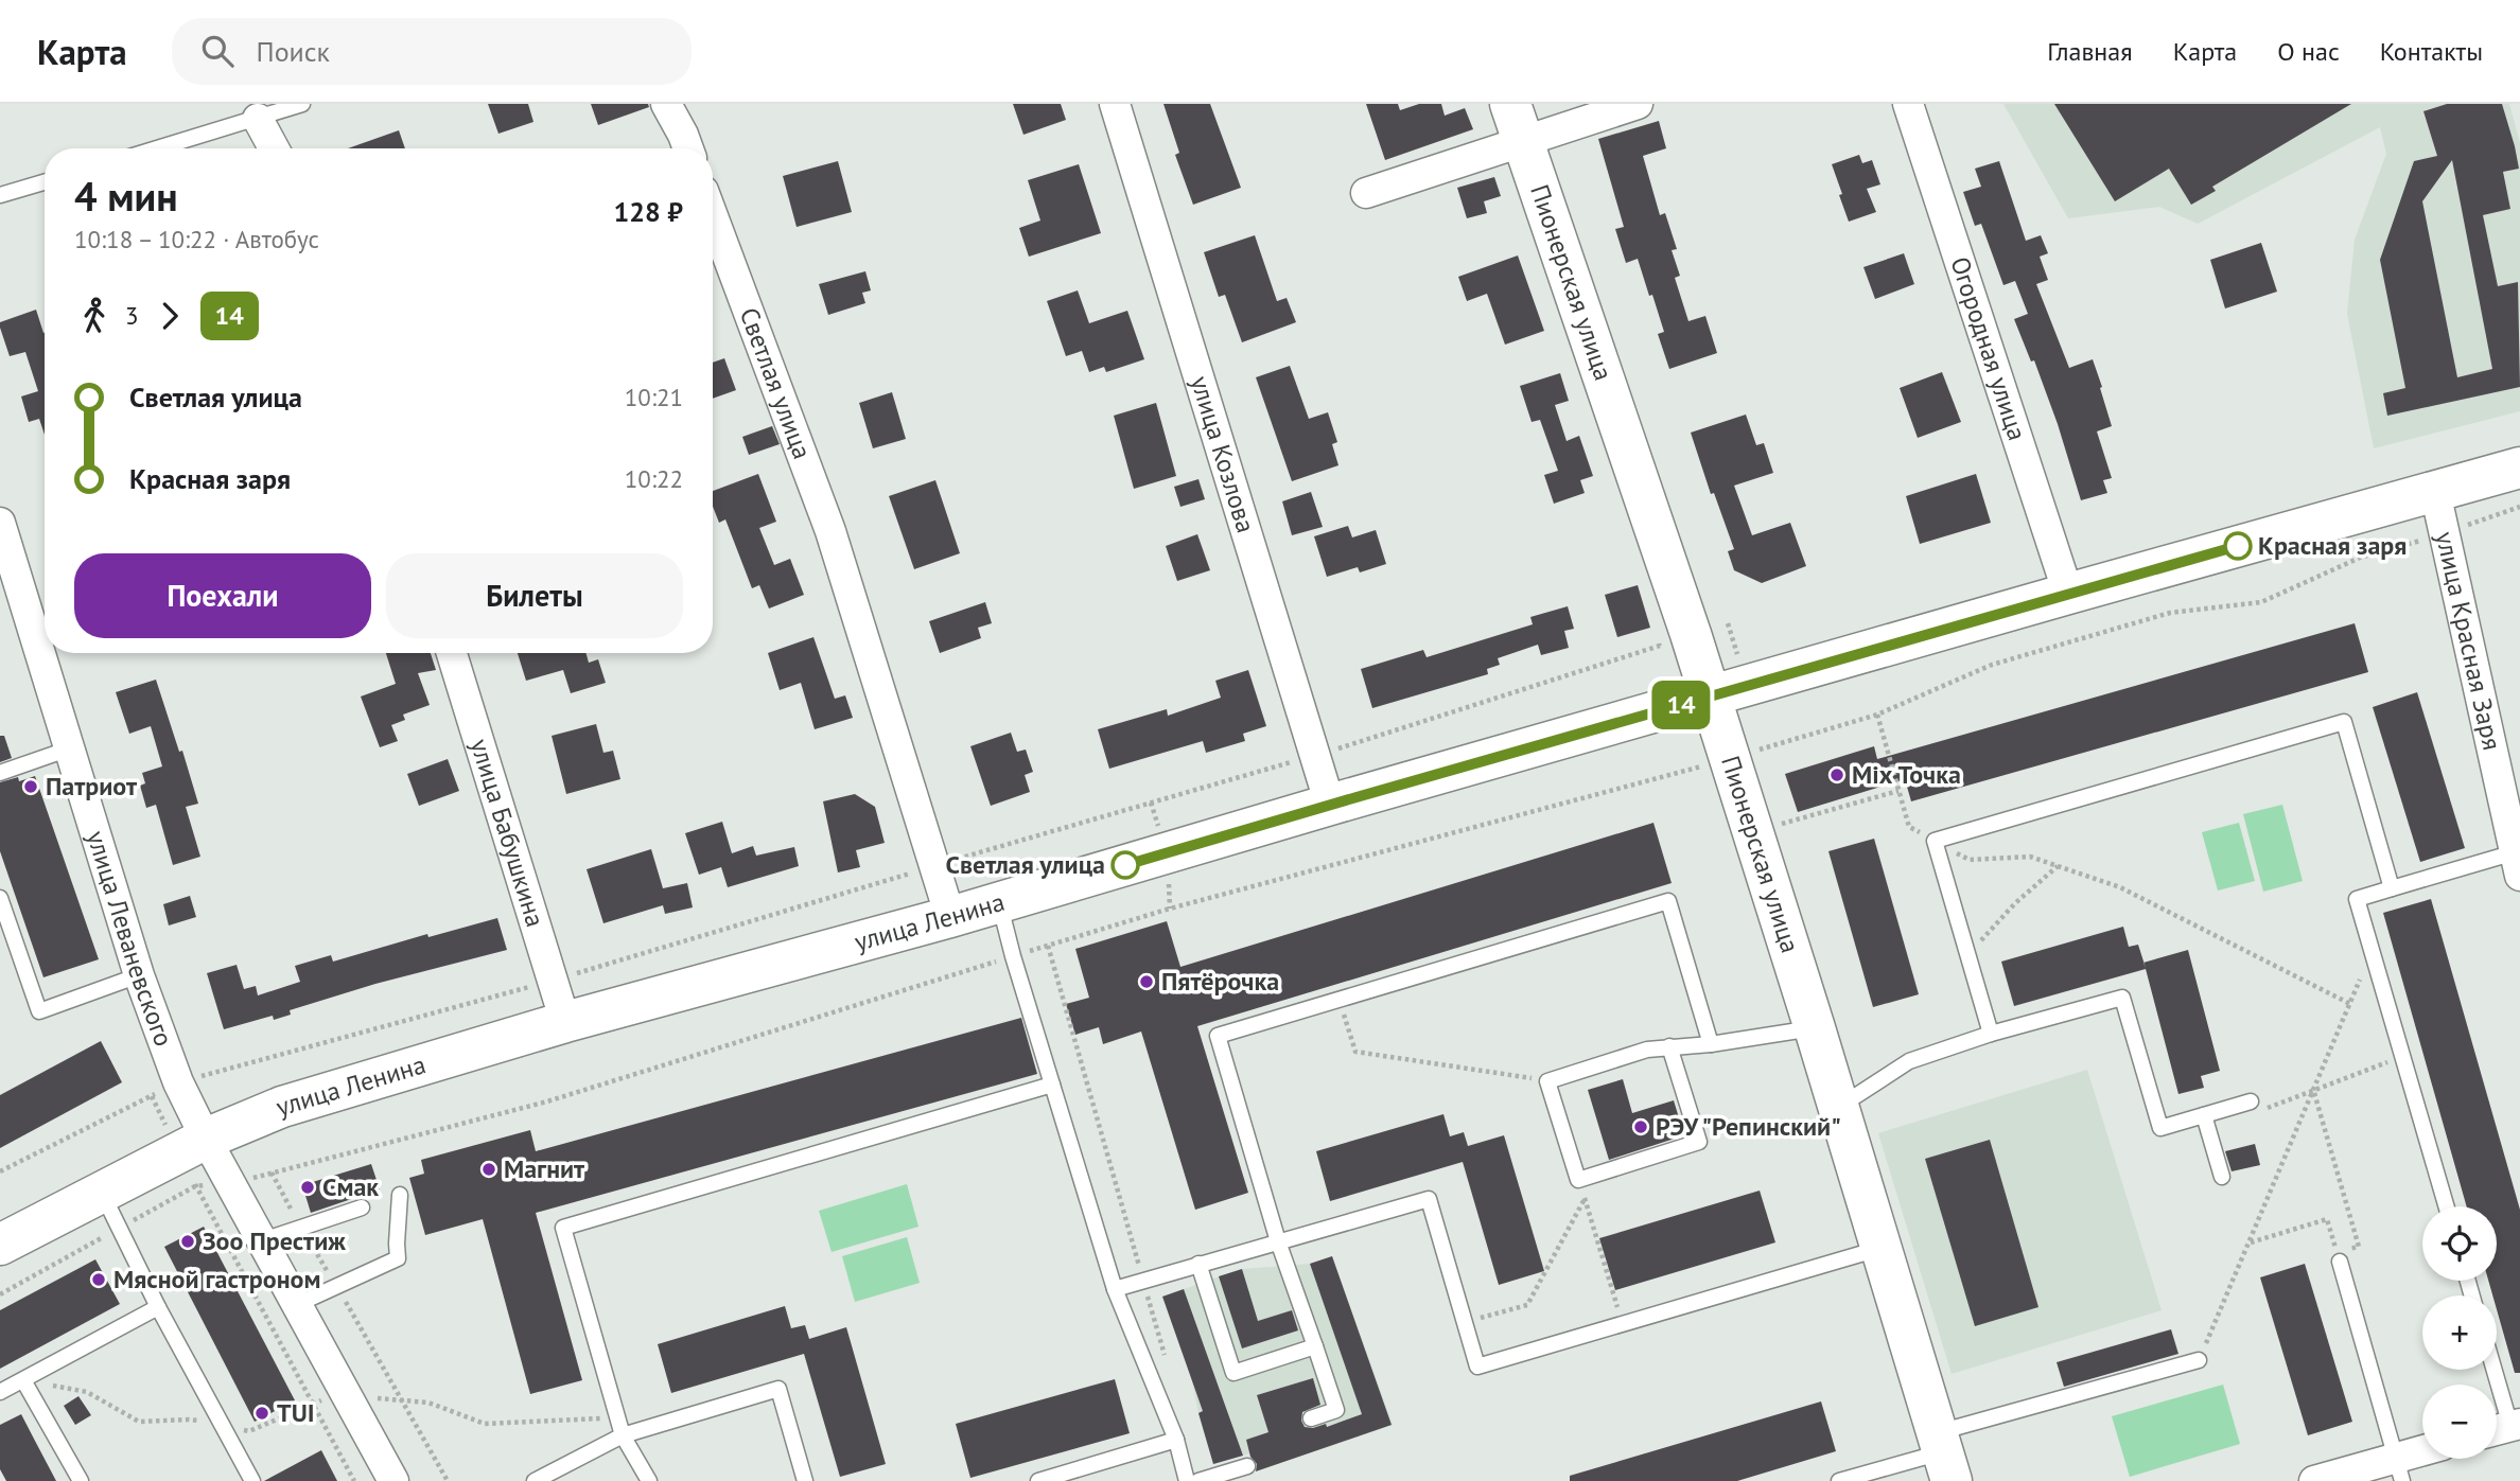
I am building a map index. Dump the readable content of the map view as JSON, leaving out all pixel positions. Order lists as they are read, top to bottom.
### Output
{
  "streets": {
    "main road": ["Пионерская улица", "улица Ленина"],
    "street": [
      "Огородная улица",
      "Светлая улица",
      "улица Козлова",
      "улица Красная Заря",
      "улица Бабушкина",
      "улица Леваневского"
    ]
  },
  "crossings": [
    ["Пионерская улица", "улица Ленина"],
    ["Огородная улица", "улица Ленина"],
    ["Светлая улица", "улица Ленина"],
    ["улица Козлова", "улица Ленина"],
    ["улица Красная Заря", "улица Ленина"],
    ["улица Бабушкина", "улица Ленина"],
    ["улица Ленина", "улица Леваневского"]
  ],
  "places": [
    "Красная заря",
    "Mix Точка",
    "Патриот",
    "Светлая улица",
    "Пятёрочка",
    "РЭУ \"Репинский\"",
    "Магнит",
    "Смак",
    "Зоо Престиж",
    "Мясной гастроном",
    "TUI"
  ],
  "lines": ["bus line 14"],
  "page": {
    "header": "Карта",
    "search": "Поиск",
    "nav": [
      "Главная",
      "Карта",
      "О нас",
      "Контакты"
    ],
    "on_map": "14",
    "heading": ["4 мин", "10:18 – 10:22 · Автобус", "128 ₽"],
    "legs": ["3", "14"],
    "list": [
      {
        "name": "Светлая улица",
        "value": "10:21"
      },
      {
        "name": "Красная заря",
        "value": "10:22"
      }
    ],
    "buttons": ["Поехали", "Билеты"],
    "map_buttons": ["+", "−"]
  }
}
